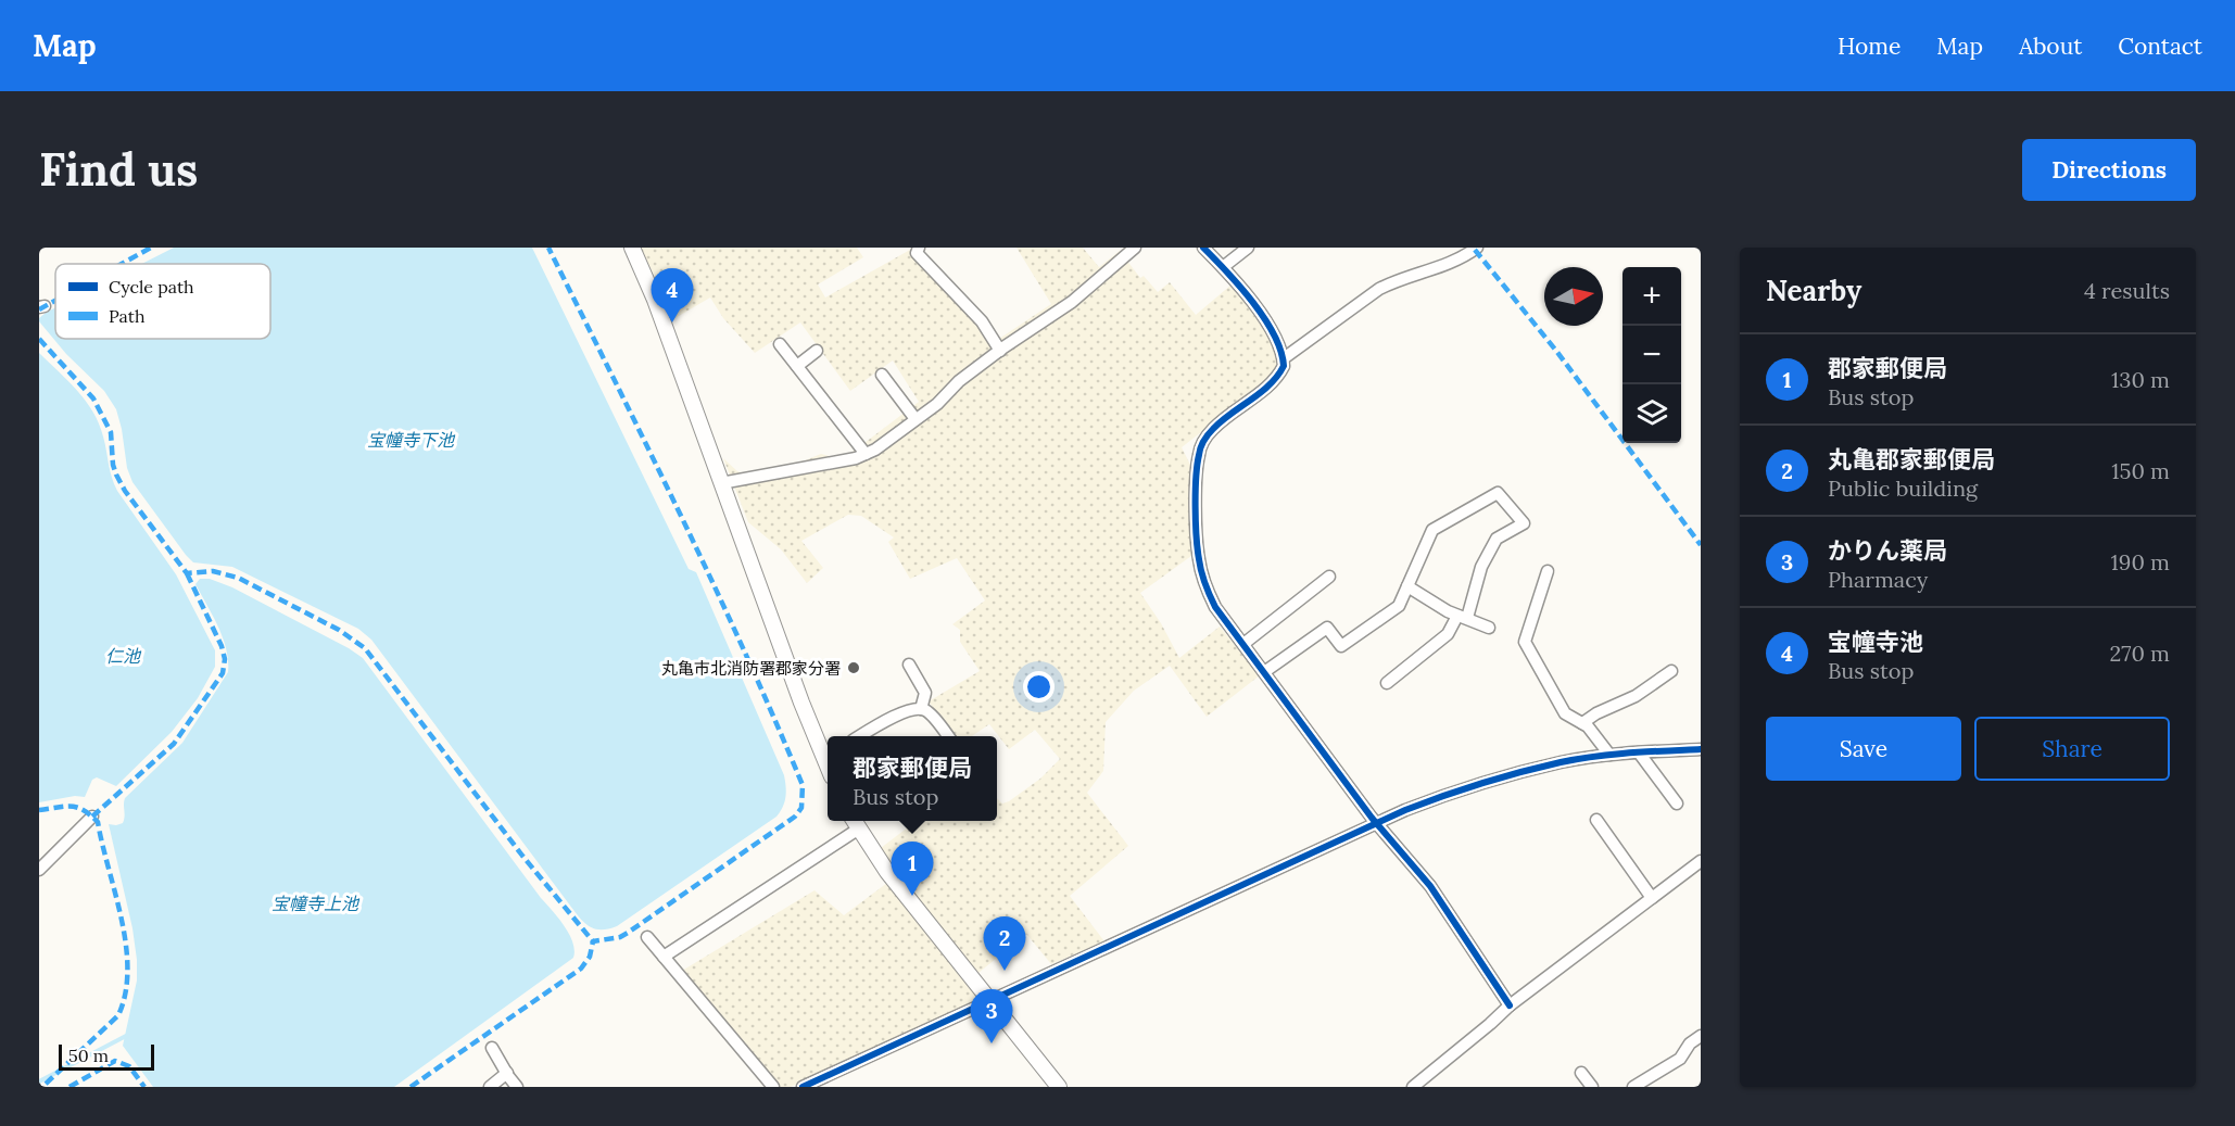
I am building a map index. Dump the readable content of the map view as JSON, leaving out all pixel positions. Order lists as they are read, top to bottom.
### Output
{
  "water": ["宝幢寺下池", "仁池", "宝幢寺上池"],
  "places": ["丸亀市北消防署郡家分署"],
  "legend": ["Cycle path", "Path"],
  "scale_bar": "50 m",
  "north": "right",
  "page": {
    "header": "Map",
    "nav": [
      "Home",
      "Map",
      "About",
      "Contact"
    ],
    "buttons": [
      "Directions",
      ["Save", "Share"]
    ],
    "title": "Find us",
    "heading": ["Nearby", "4 results"],
    "map_buttons": ["+", "−"],
    "pins": [
      "4",
      "1",
      "2",
      "3"
    ],
    "list": [
      {
        "mark": "1",
        "name": "郡家郵便局",
        "note": "Bus stop",
        "value": "130 m"
      },
      {
        "mark": "2",
        "name": "丸亀郡家郵便局",
        "note": "Public building",
        "value": "150 m"
      },
      {
        "mark": "3",
        "name": "かりん薬局",
        "note": "Pharmacy",
        "value": "190 m"
      },
      {
        "mark": "4",
        "name": "宝幢寺池",
        "note": "Bus stop",
        "value": "270 m"
      }
    ],
    "popup": ["郡家郵便局", "Bus stop"],
    "scale": "50 m"
  }
}
